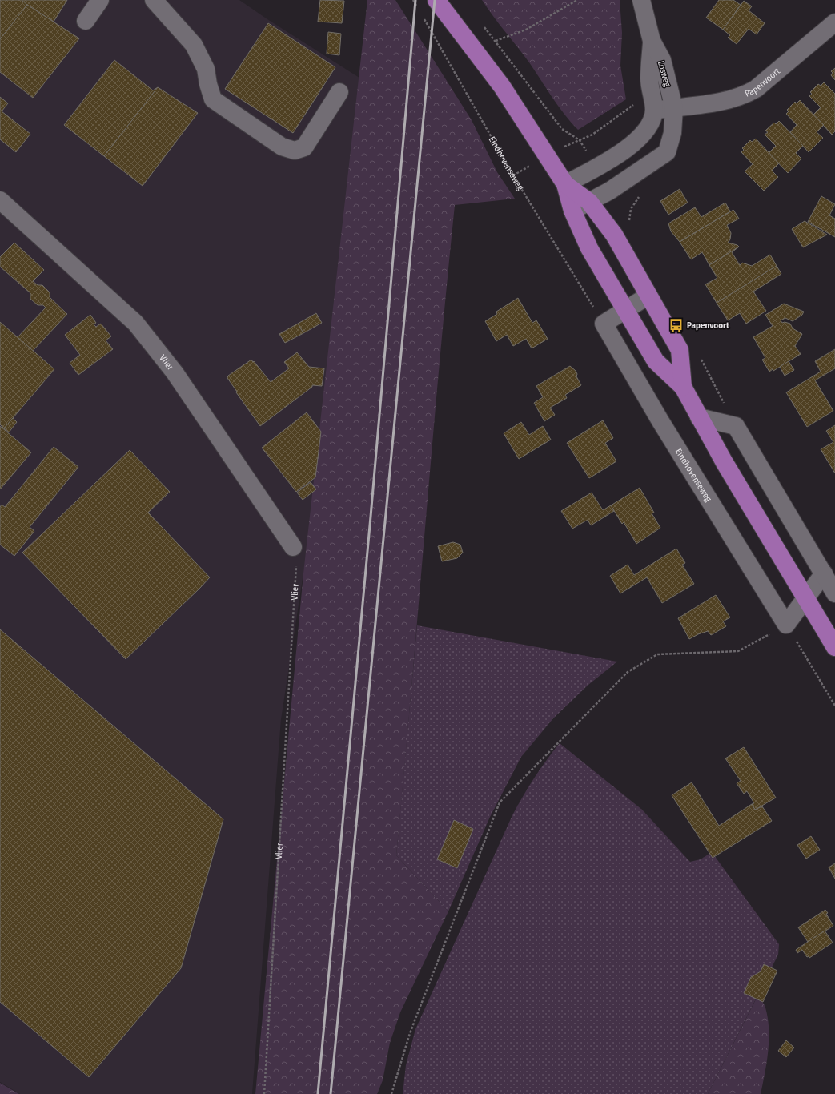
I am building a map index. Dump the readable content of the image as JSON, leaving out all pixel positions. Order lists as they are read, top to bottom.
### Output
{
  "streets": {
    "street": [
      "Losweg",
      "Papenvoort",
      "Eindhovenseweg",
      "Vlier"
    ]
  },
  "crossings": [
    ["Losweg", "Papenvoort"]
  ],
  "places": {
    "bus stop": ["Papenvoort"]
  }
}
